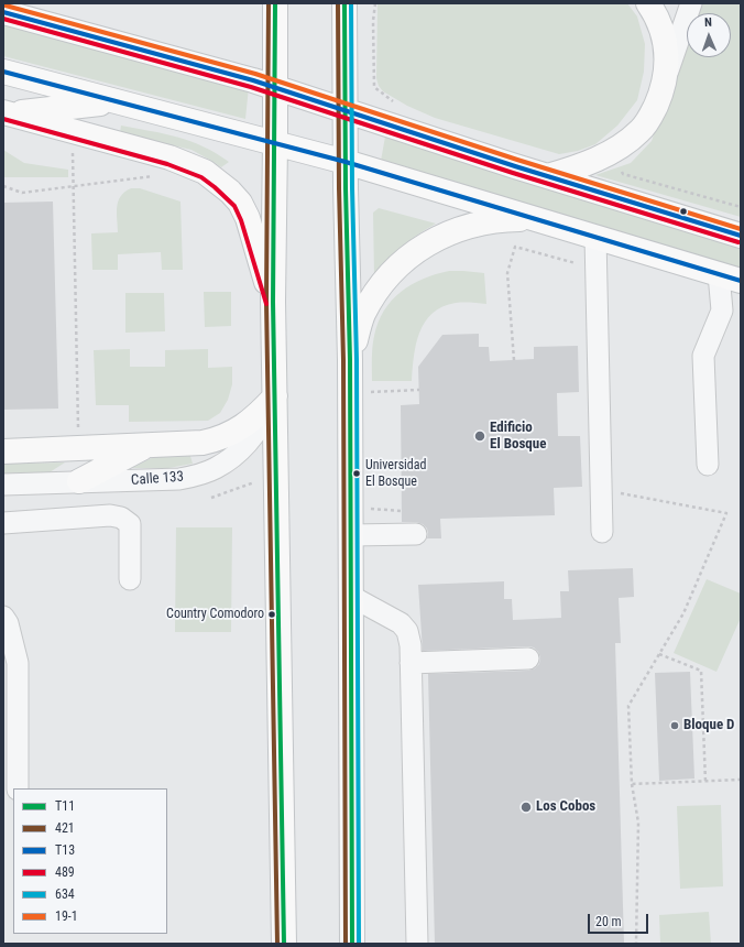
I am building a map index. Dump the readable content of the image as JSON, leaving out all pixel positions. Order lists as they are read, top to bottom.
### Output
{
  "streets": {
    "street": ["Calle 133"]
  },
  "places": [
    "Edificio El Bosque",
    "Universidad El Bosque",
    "Country Comodoro",
    "Bloque D",
    "Los Cobos"
  ],
  "lines": [
    "transit line T11",
    "transit line 421",
    "transit line 634",
    "transit line 19-1",
    "transit line T13",
    "transit line 489"
  ],
  "legend": [
    "T11",
    "421",
    "T13",
    "489",
    "634",
    "19-1"
  ],
  "scale_bar": "20 m",
  "north": "top"
}
